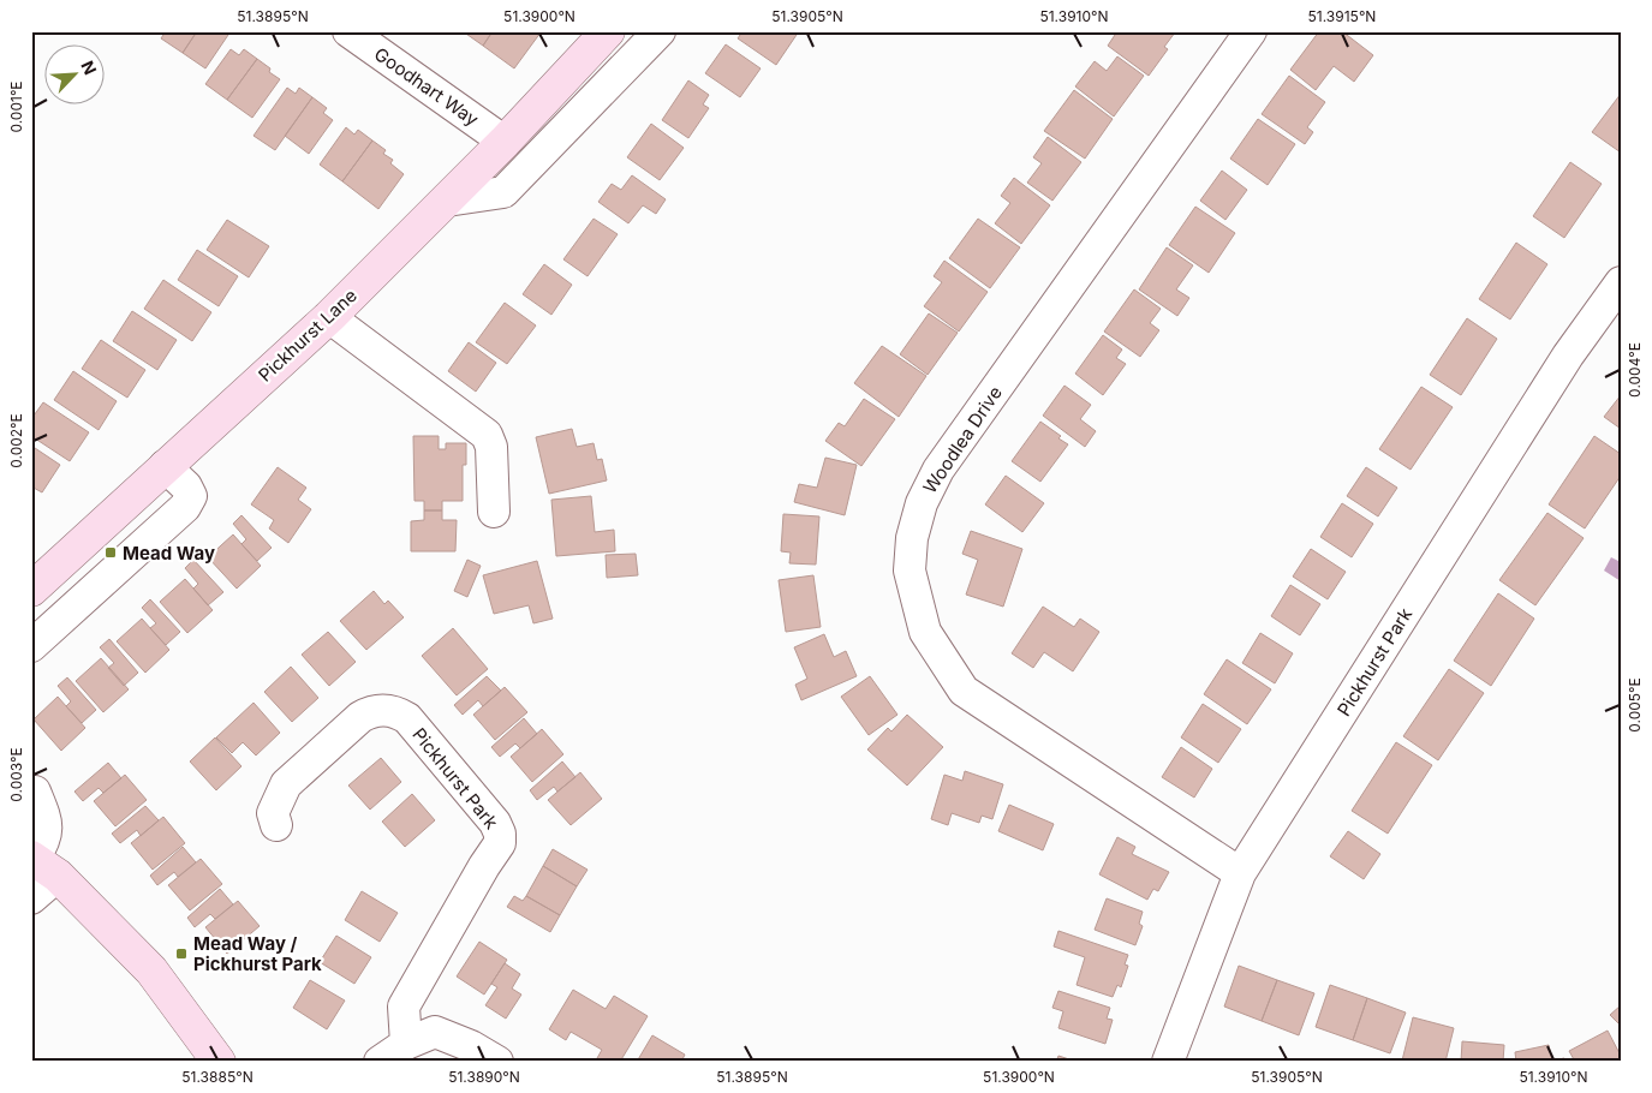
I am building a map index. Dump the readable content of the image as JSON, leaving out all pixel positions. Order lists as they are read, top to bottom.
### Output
{
  "streets": {
    "main road": ["Pickhurst Lane"],
    "street": ["Goodhart Way", "Woodlea Drive", "Pickhurst Park"]
  },
  "crossings": [
    ["Goodhart Way", "Pickhurst Lane"],
    ["Woodlea Drive", "Pickhurst Park"]
  ],
  "places": {
    "transit": ["Mead Way", "Mead Way / Pickhurst Park"]
  },
  "north": "top right",
  "coordinates": [
    "51.3895°N",
    "51.3900°N",
    "51.3905°N",
    "51.3910°N",
    "51.3915°N",
    "0.001°E",
    "0.004°E",
    "0.002°E",
    "0.005°E",
    "0.003°E",
    "51.3885°N",
    "51.3890°N"
  ]
}
